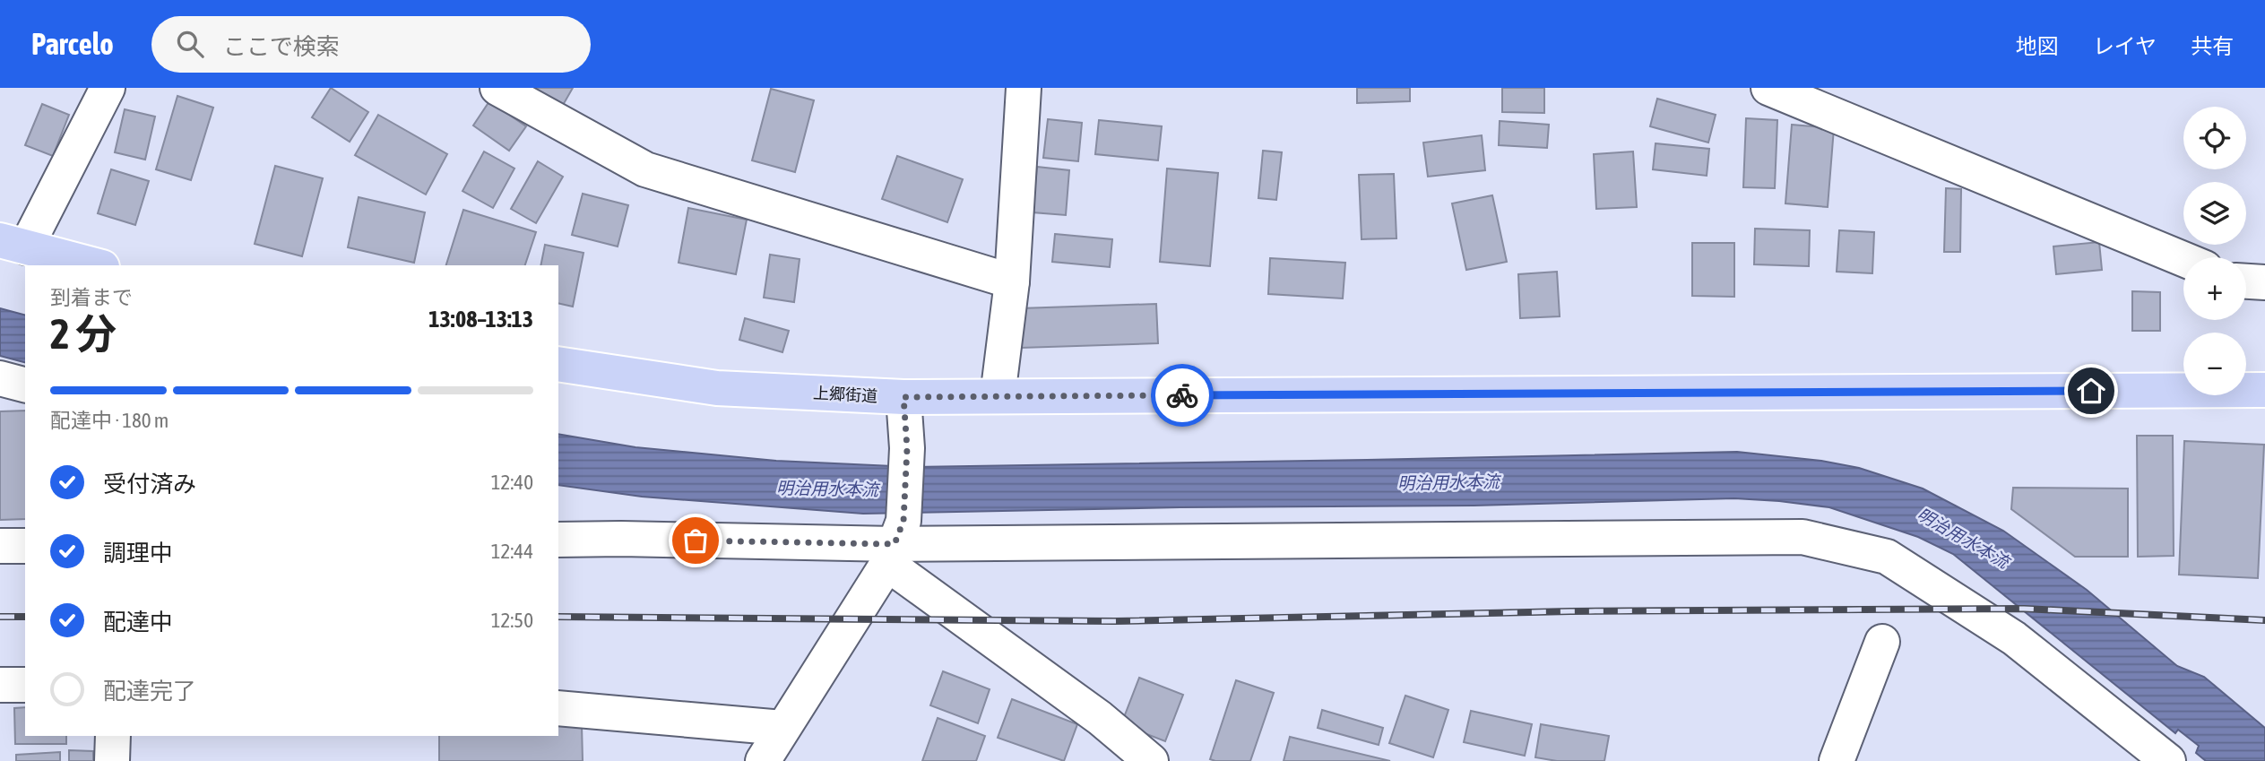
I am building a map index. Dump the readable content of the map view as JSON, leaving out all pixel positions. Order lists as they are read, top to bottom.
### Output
{
  "streets": {
    "main road": ["上郷街道"]
  },
  "water": ["明治用水本流"],
  "page": {
    "header": "Parcelo",
    "search": "ここで検索",
    "nav": ["地図", "レイヤ", "共有"],
    "map_buttons": ["+", "−"],
    "heading": ["2 分", "到着まで", "13:08–13:13"],
    "bar": "配達中 · 180 m",
    "list": [
      ["受付済み", "12:40"],
      ["調理中", "12:44"],
      ["配達中", "12:50"],
      "配達完了"
    ]
  }
}
